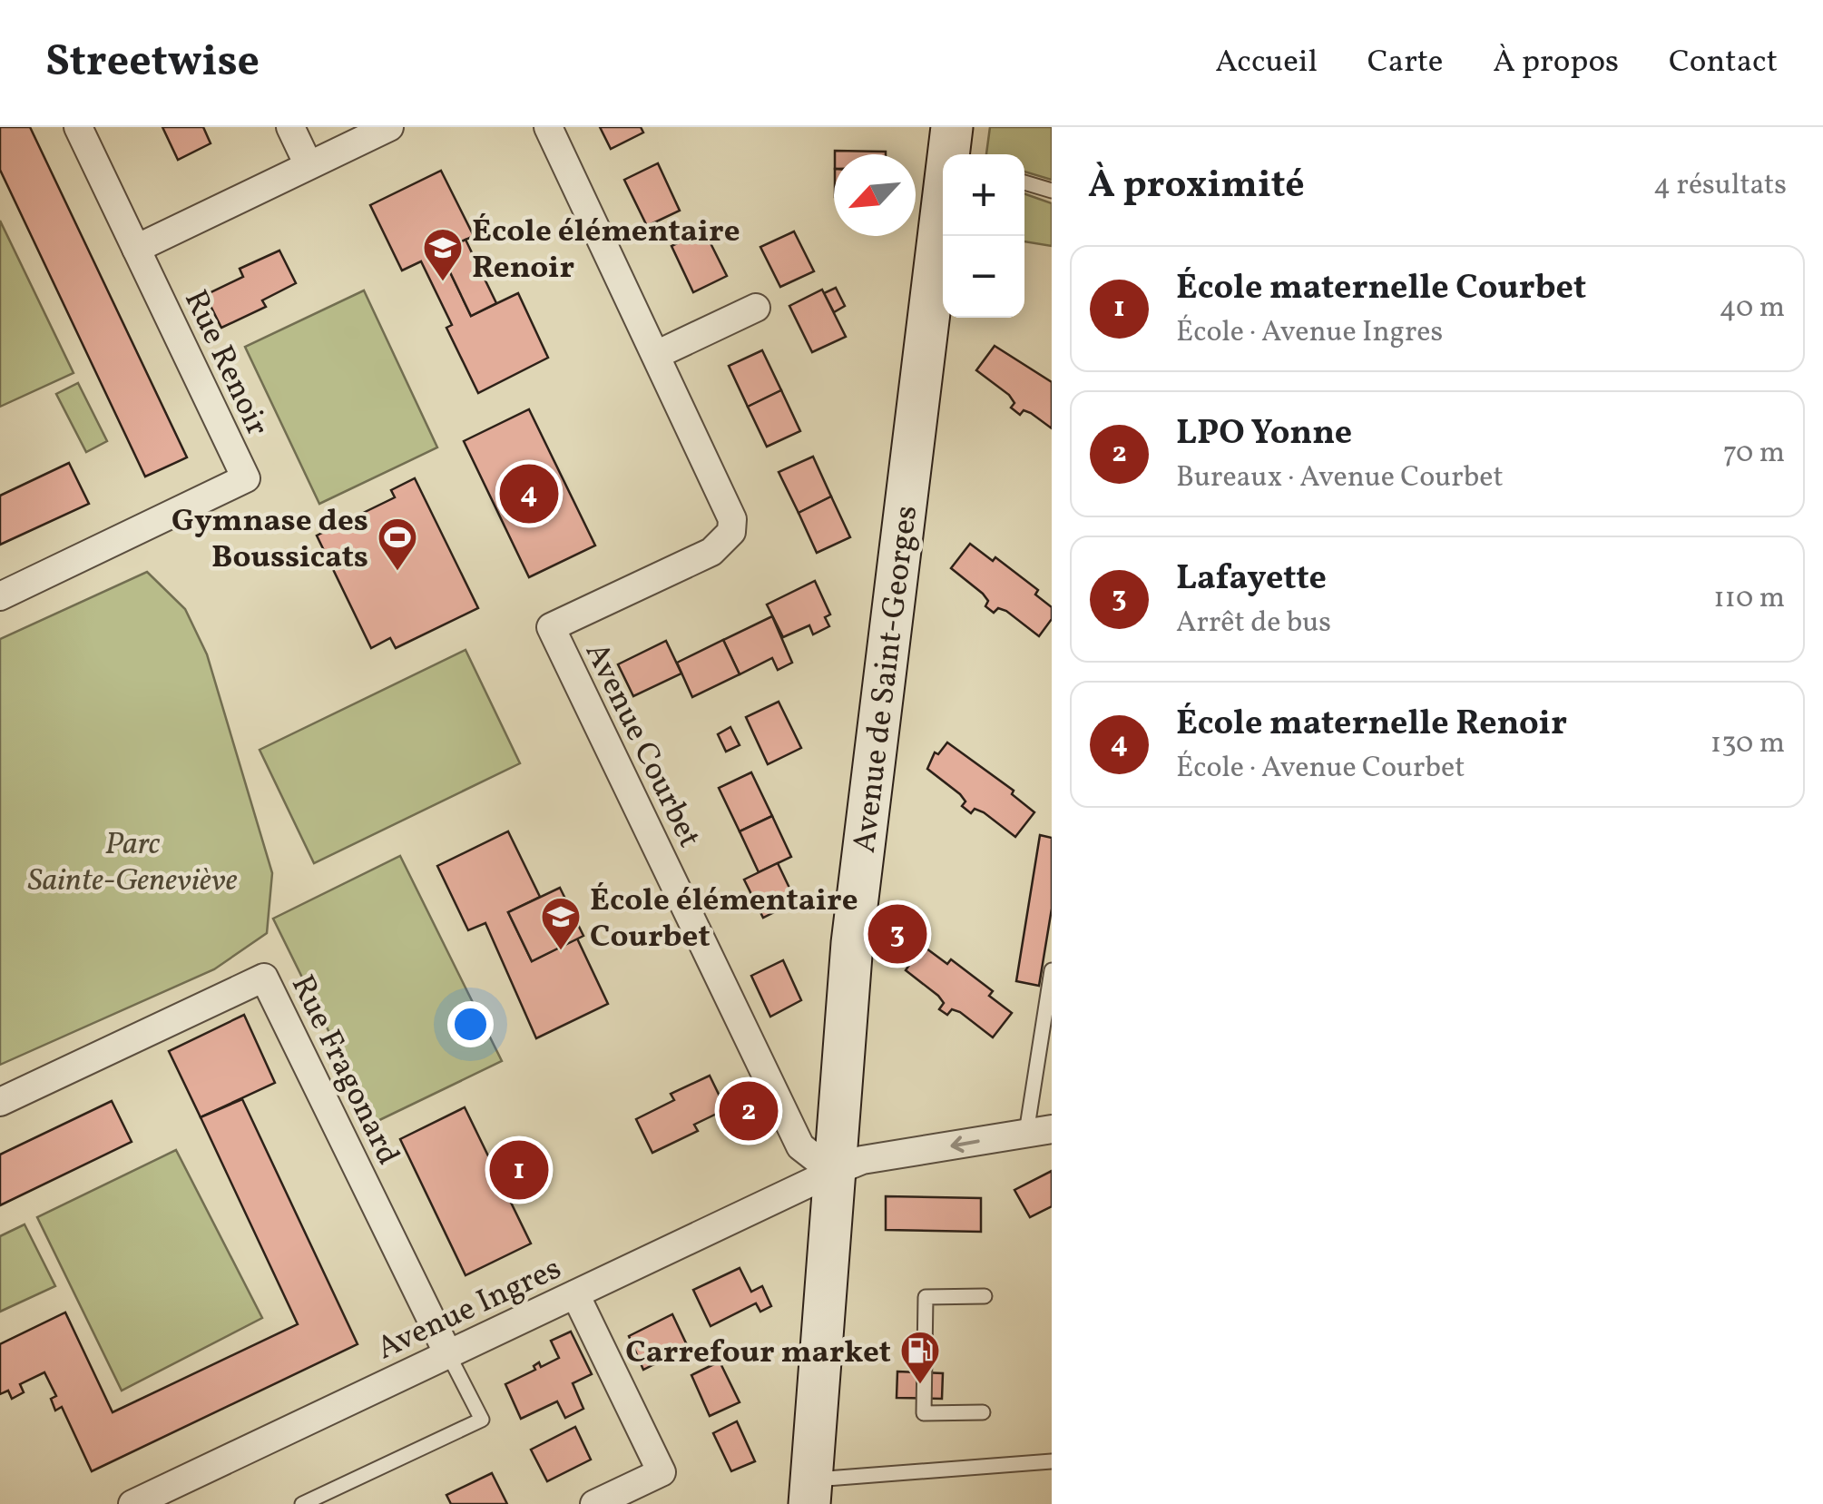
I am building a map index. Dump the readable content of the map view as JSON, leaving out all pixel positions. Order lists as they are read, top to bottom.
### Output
{
  "streets": {
    "main road": ["Avenue de Saint-Georges"],
    "street": [
      "Rue Renoir",
      "Avenue Courbet",
      "Rue Fragonard",
      "Avenue Ingres"
    ]
  },
  "crossings": [
    ["Avenue de Saint-Georges", "Avenue Courbet"],
    ["Avenue de Saint-Georges", "Avenue Ingres"],
    ["Avenue Courbet", "Avenue Ingres"],
    ["Rue Fragonard", "Avenue Ingres"]
  ],
  "parks": ["Parc Sainte-Geneviève"],
  "places": {
    "school or university": ["École élémentaire Renoir", "École élémentaire Courbet"],
    "sports": ["Gymnase des Boussicats"],
    "fuel station": ["Carrefour market"]
  },
  "north": "bottom left",
  "page": {
    "header": "Streetwise",
    "nav": [
      "Accueil",
      "Carte",
      "À propos",
      "Contact"
    ],
    "heading": ["À proximité", "4 résultats"],
    "map_buttons": ["+", "−"],
    "list": [
      {
        "mark": "1",
        "name": "École maternelle Courbet",
        "note": "École · Avenue Ingres",
        "value": "40 m"
      },
      {
        "mark": "2",
        "name": "LPO Yonne",
        "note": "Bureaux · Avenue Courbet",
        "value": "70 m"
      },
      {
        "mark": "3",
        "name": "Lafayette",
        "note": "Arrêt de bus",
        "value": "110 m"
      },
      {
        "mark": "4",
        "name": "École maternelle Renoir",
        "note": "École · Avenue Courbet",
        "value": "130 m"
      }
    ],
    "pins": [
      "4",
      "3",
      "2",
      "1"
    ]
  }
}
